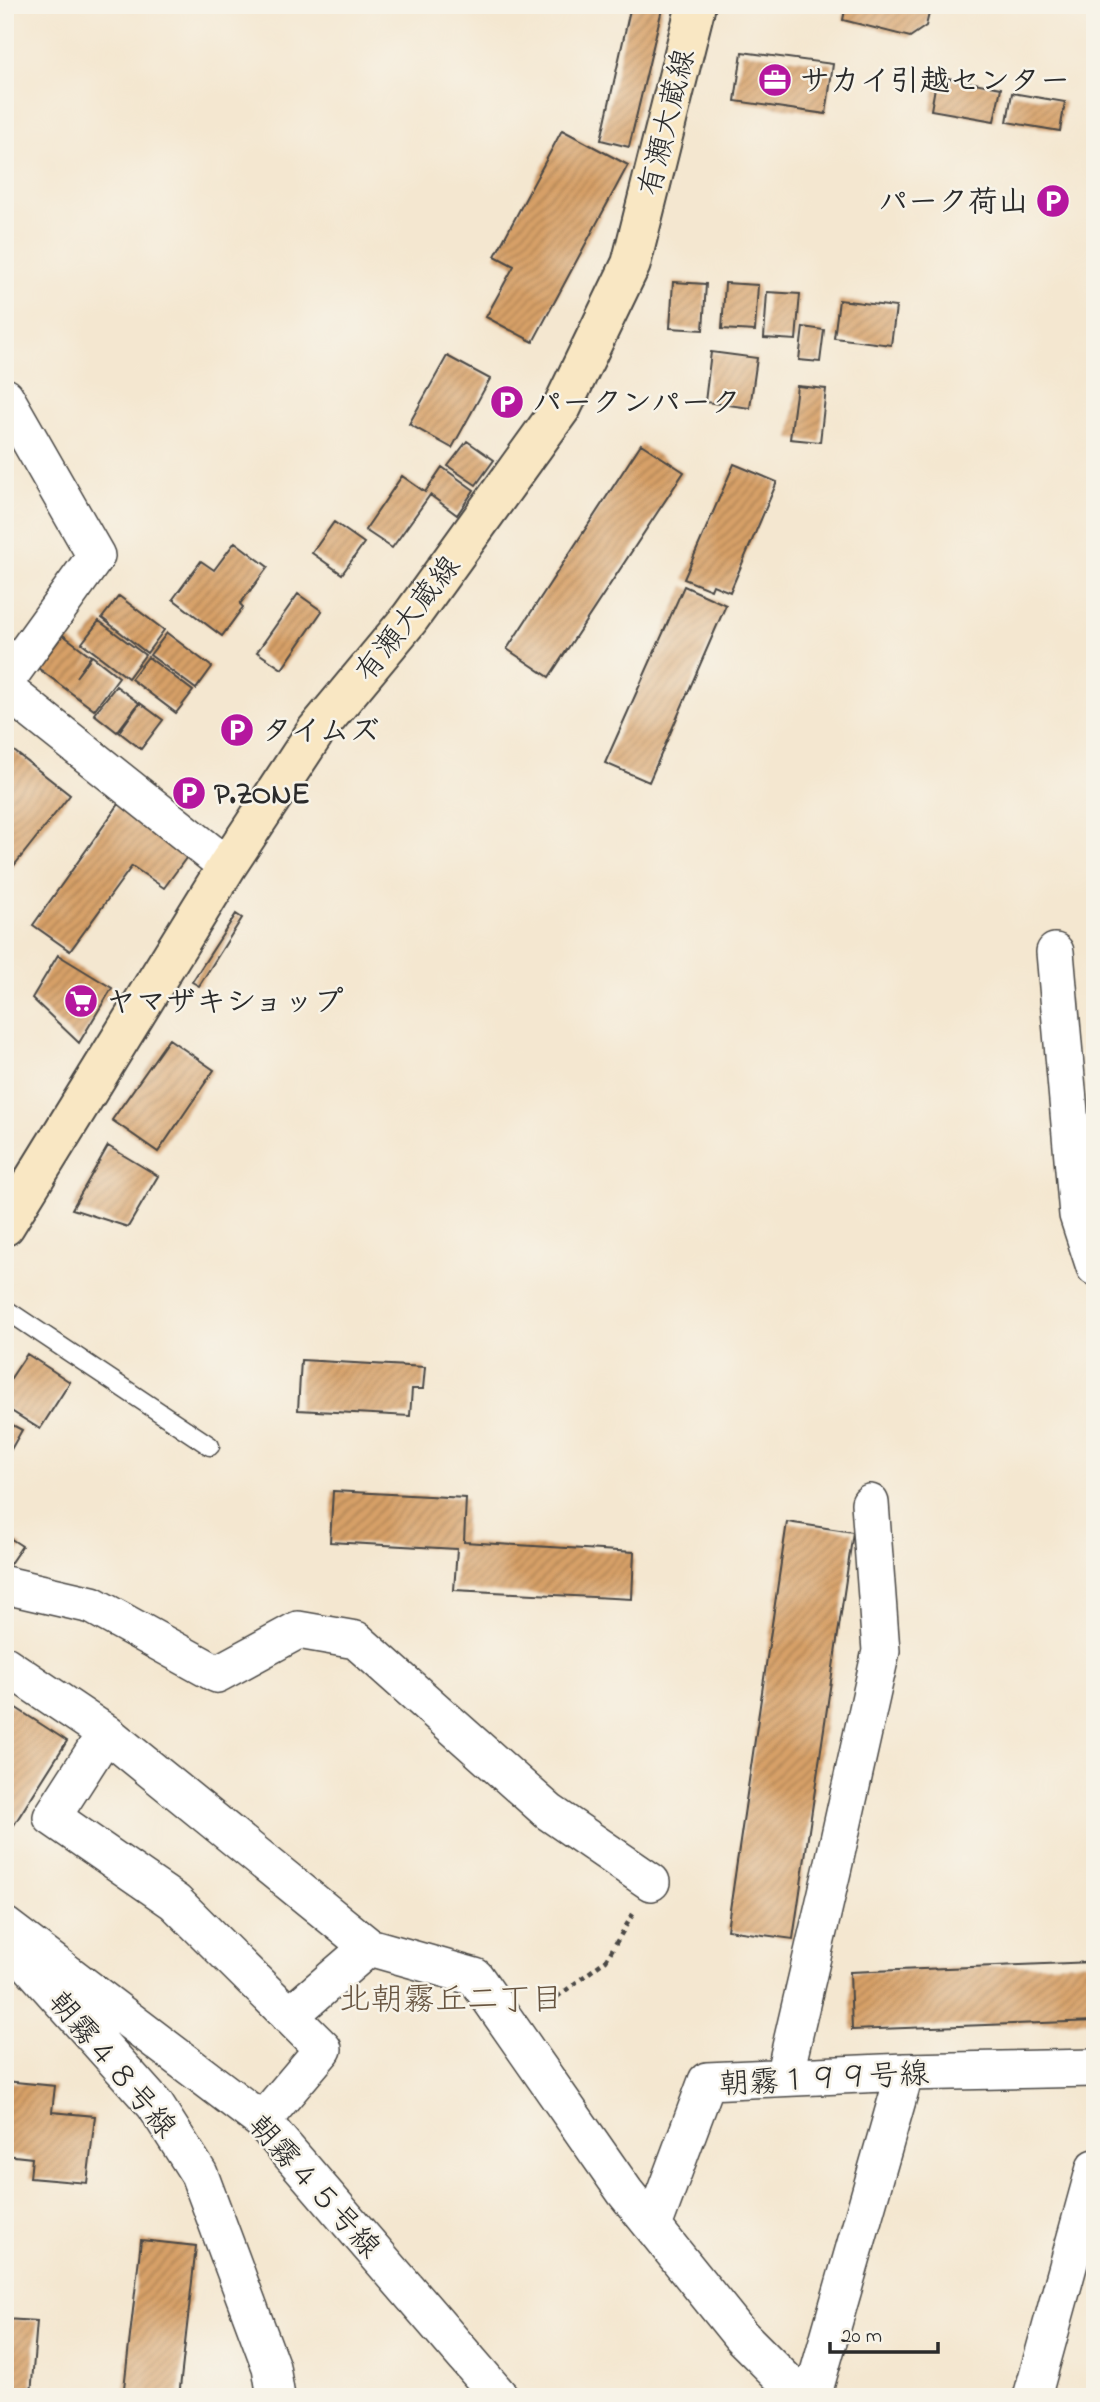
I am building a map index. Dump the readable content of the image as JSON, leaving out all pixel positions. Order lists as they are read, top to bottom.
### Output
{
  "streets": {
    "main road": ["有瀬大蔵線"],
    "street": ["朝霧４８号線", "朝霧１９９号線", "朝霧４５号線"]
  },
  "districts": ["北朝霧丘二丁目"],
  "places": {
    "office": ["サカイ引越センター"],
    "parking": [
      "パーク荷山",
      "パークンパーク",
      "タイムズ",
      "P.ZONE"
    ],
    "supermarket": ["ヤマザキショップ"]
  },
  "scale_bar": "20 m"
}
